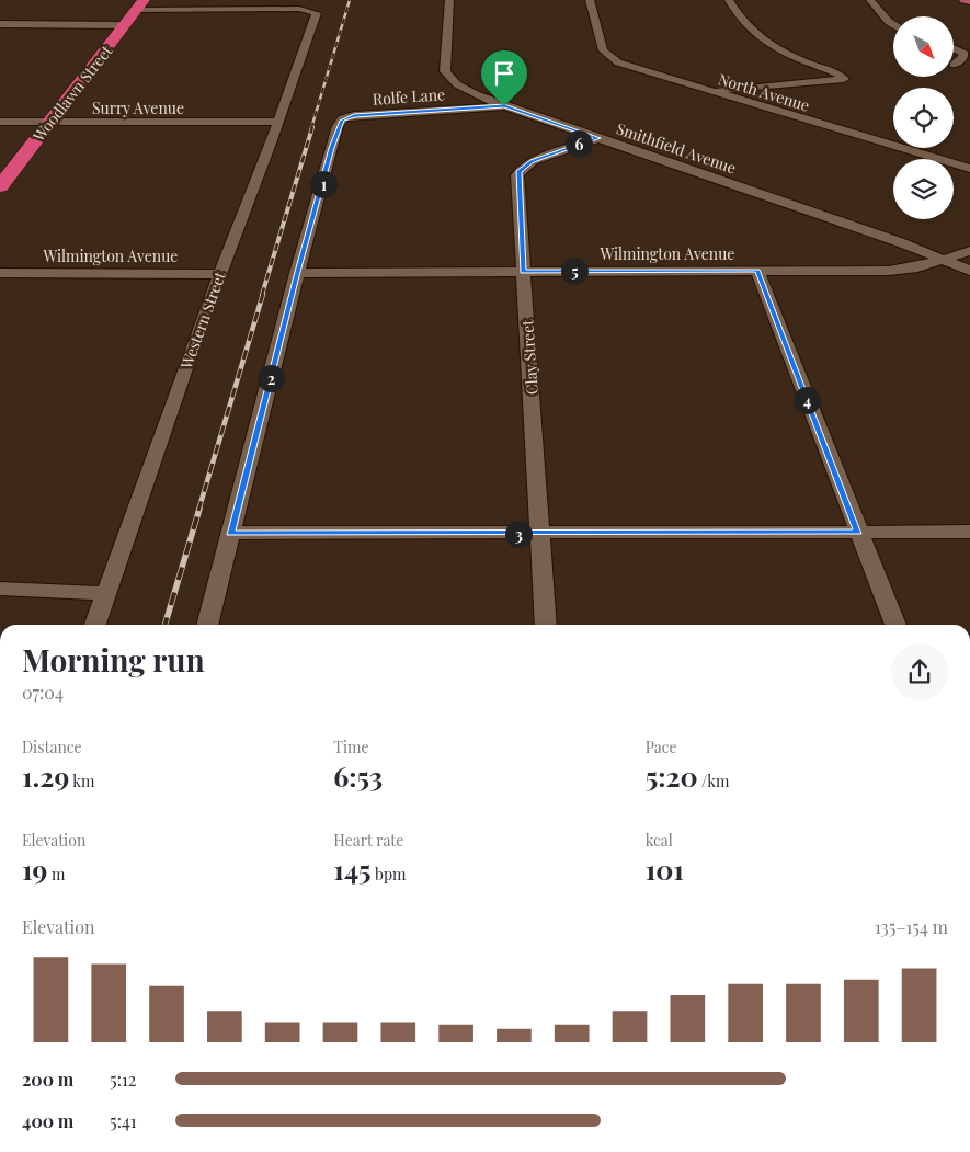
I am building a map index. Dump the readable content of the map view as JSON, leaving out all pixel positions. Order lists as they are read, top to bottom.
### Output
{
  "streets": {
    "highway": ["Woodlawn Street"],
    "street": [
      "North Avenue",
      "Rolfe Lane",
      "Surry Avenue",
      "Smithfield Avenue",
      "Wilmington Avenue",
      "Western Street",
      "Clay Street"
    ]
  },
  "crossings": [
    ["Woodlawn Street", "Surry Avenue"],
    ["Woodlawn Street", "Western Street"],
    ["Rolfe Lane", "Smithfield Avenue"],
    ["Surry Avenue", "Western Street"],
    ["Smithfield Avenue", "Wilmington Avenue"],
    ["Smithfield Avenue", "Clay Street"],
    ["Wilmington Avenue", "Western Street"],
    ["Wilmington Avenue", "Clay Street"]
  ],
  "north": "bottom right",
  "page": {
    "pins": [
      "6",
      "1",
      "5",
      "2",
      "4",
      "3"
    ],
    "heading": ["Morning run", "07:04"],
    "stats": [
      ["Distance", "1.29 km"],
      ["Time", "6:53"],
      ["Pace", "5:20 /km"],
      ["Elevation", "19 m"],
      ["Heart rate", "145 bpm"],
      ["kcal", "101"]
    ],
    "chart": ["Elevation", "135–154 m"],
    "list": [
      {
        "name": "200 m",
        "note": "5:12"
      },
      {
        "name": "400 m",
        "note": "5:41"
      }
    ]
  }
}
